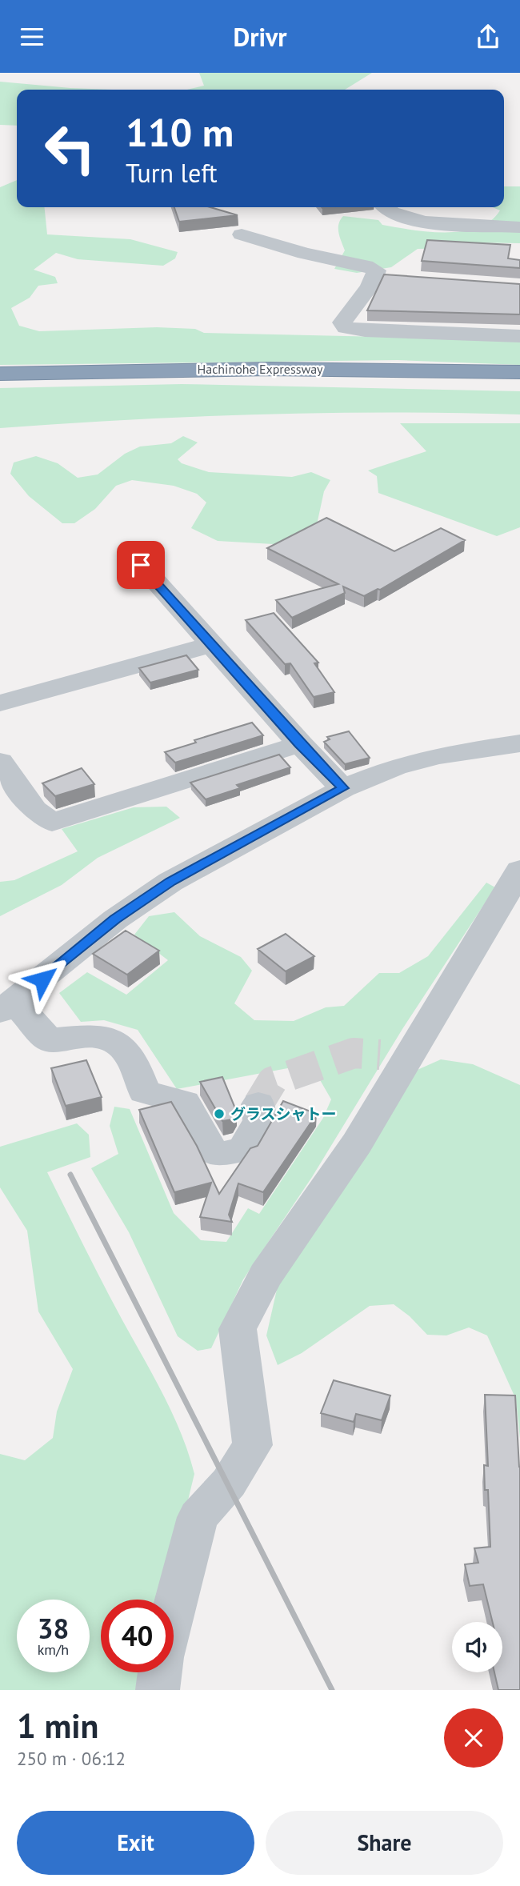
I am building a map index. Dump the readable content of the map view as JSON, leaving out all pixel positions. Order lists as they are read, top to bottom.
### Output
{
  "streets": {
    "highway": ["Hachinohe Expressway"]
  },
  "places": ["グラスシャトー"],
  "page": {
    "header": "Drivr",
    "turn": ["110 m", "Turn left"],
    "speed": "38 km/h",
    "limit": "40",
    "heading": ["1 min", "250 m · 06:12"],
    "buttons": ["Exit", "Share"]
  }
}
